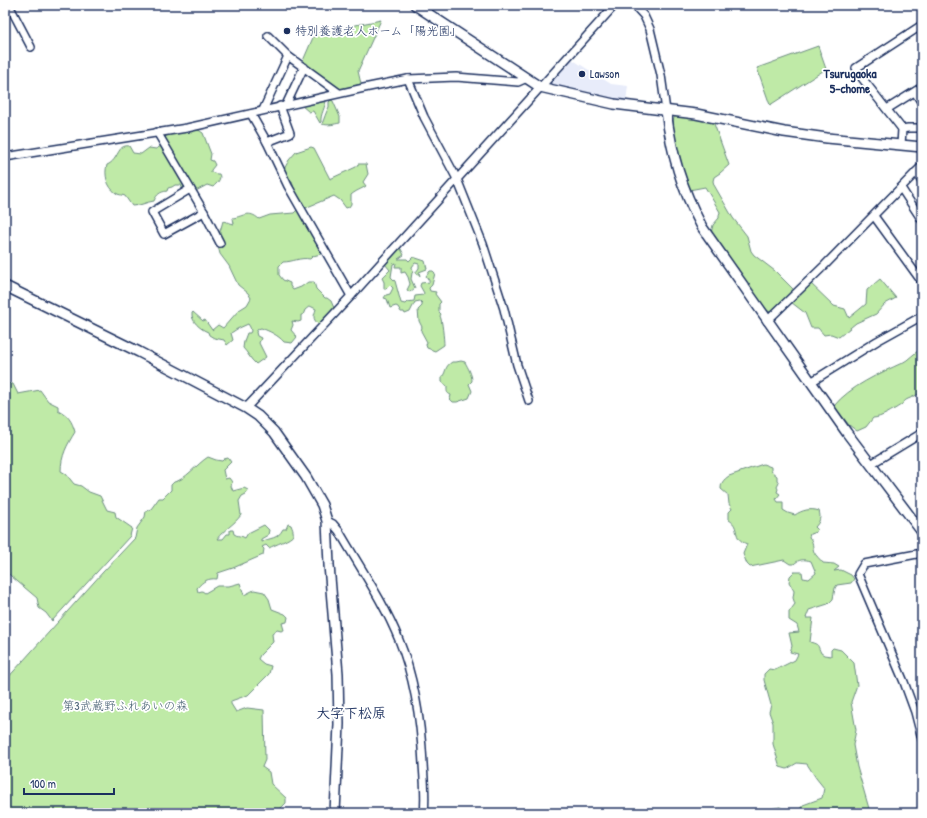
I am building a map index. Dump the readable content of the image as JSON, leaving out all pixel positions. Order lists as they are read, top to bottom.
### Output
{
  "districts": ["Tsurugaoka 5-chome", "大字下松原"],
  "parks": ["第3武蔵野ふれあいの森"],
  "places": ["特別養護老人ホーム「陽光園」", "Lawson"],
  "scale_bar": "100 m"
}
